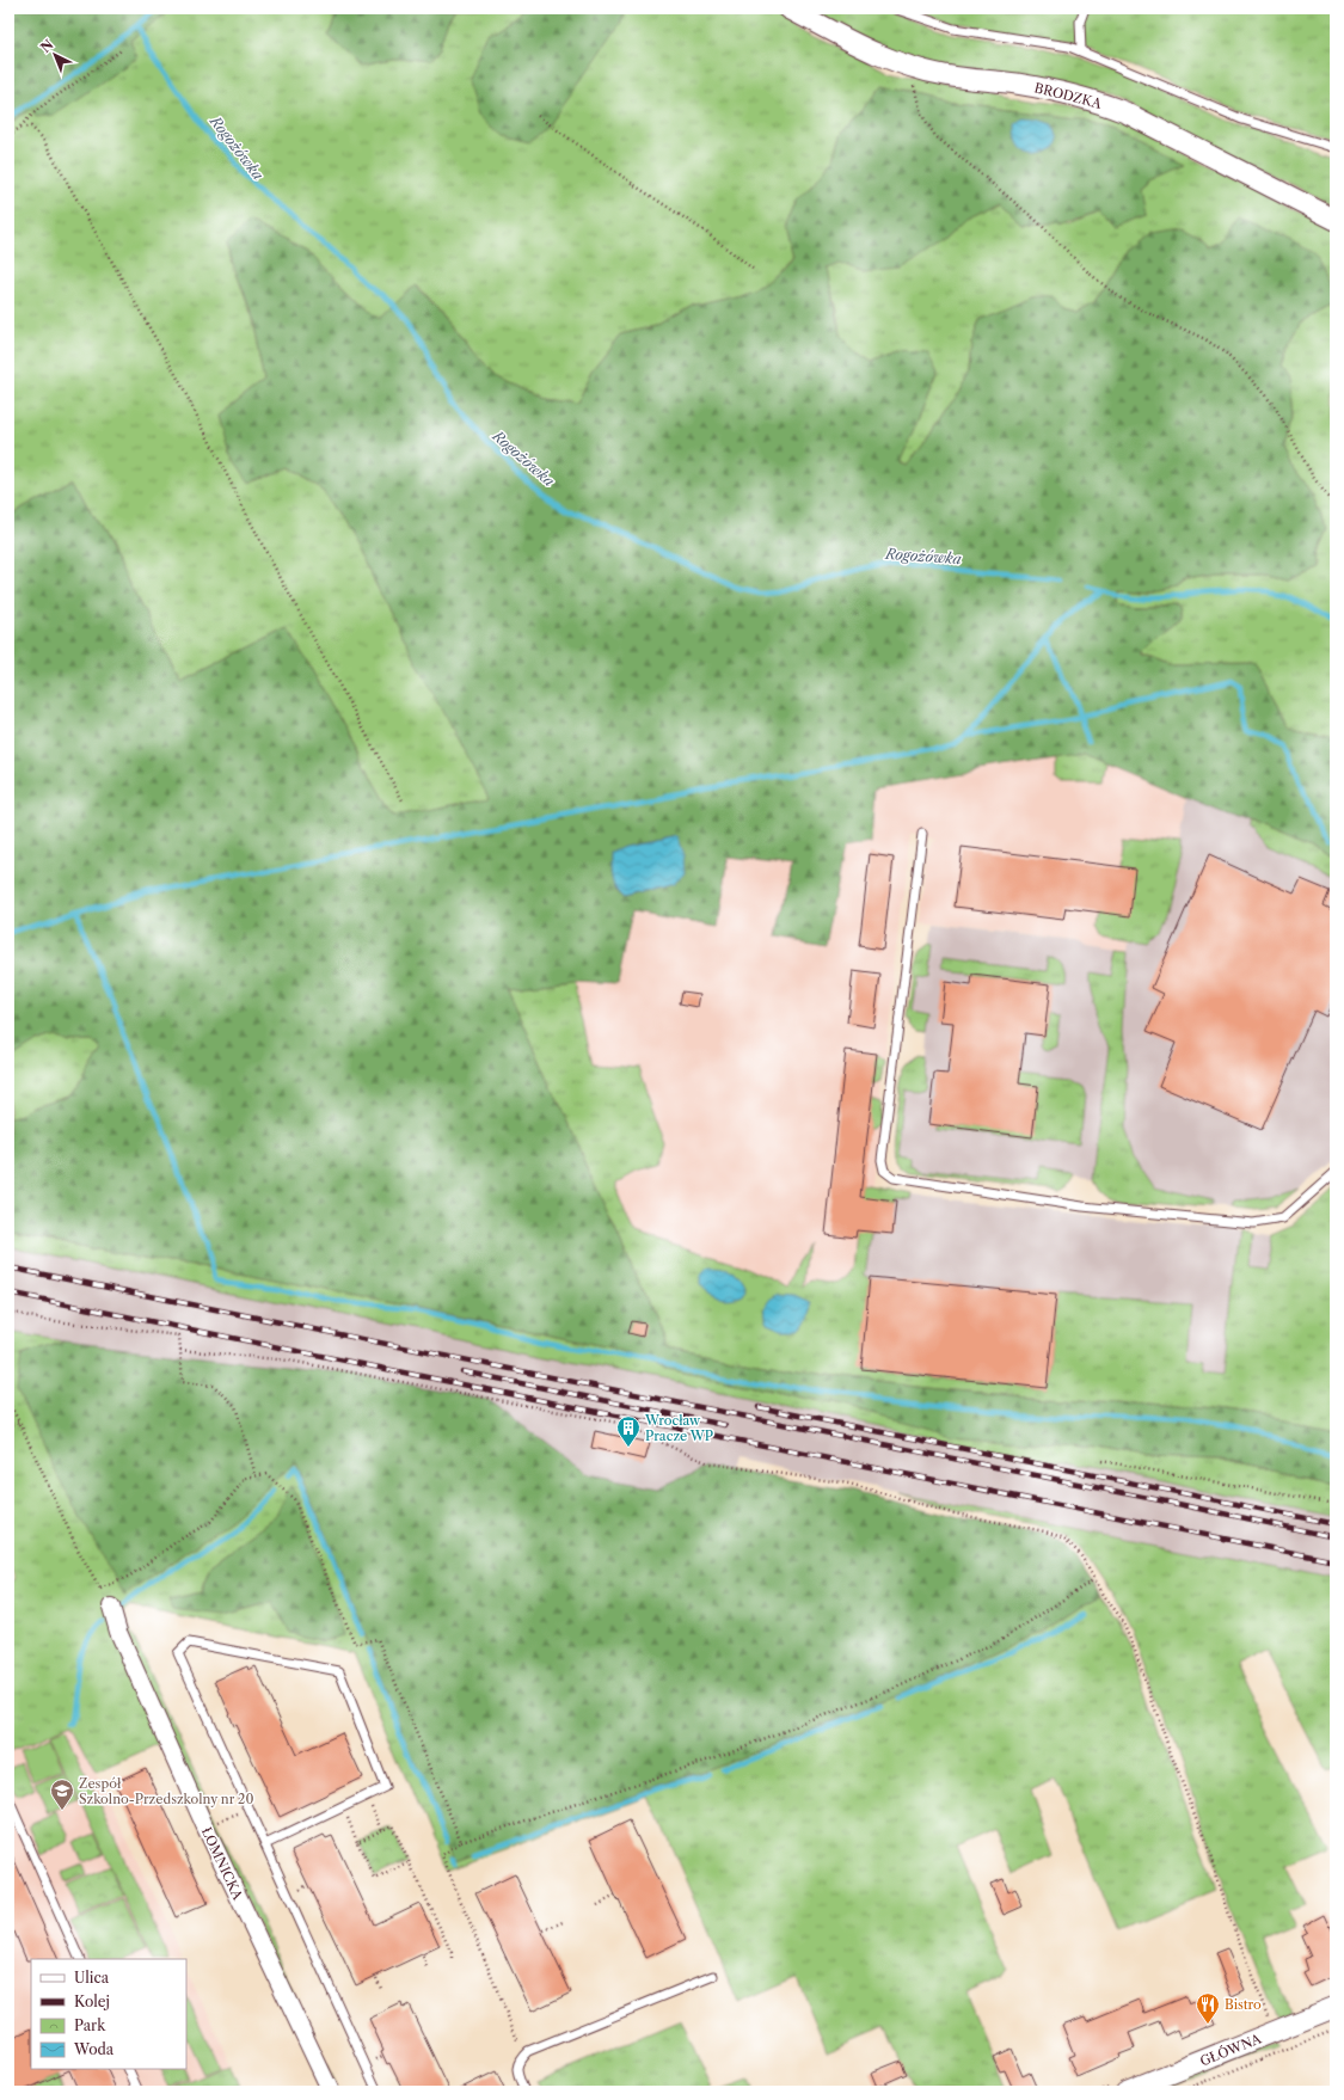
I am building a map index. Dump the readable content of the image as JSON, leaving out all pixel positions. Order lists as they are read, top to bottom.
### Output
{
  "streets": {
    "street": ["BRODZKA", "ŁOMNICKA", "GŁÓWNA"]
  },
  "water": ["Rogożówka"],
  "places": {
    "building": ["Wrocław Pracze WP"],
    "school or university": ["Zespół Szkolno-Przedszkolny nr 20"],
    "restaurant": ["Bistro"]
  },
  "legend": [
    "Ulica",
    "Kolej",
    "Park",
    "Woda"
  ],
  "north": "top left"
}
